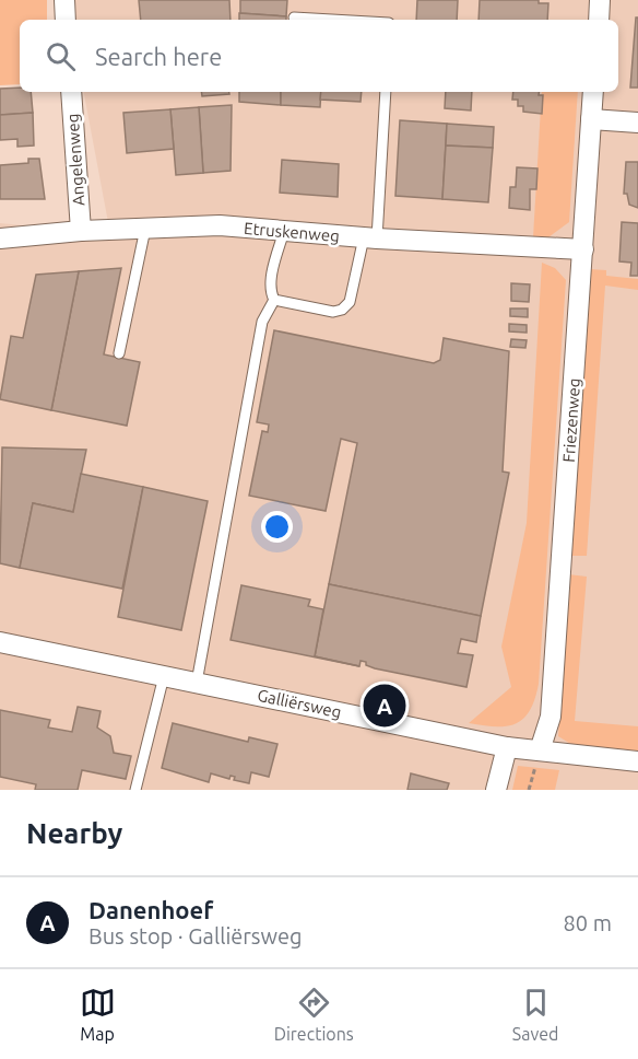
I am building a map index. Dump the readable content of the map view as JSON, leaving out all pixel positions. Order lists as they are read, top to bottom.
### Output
{
  "streets": {
    "street": [
      "Angelenweg",
      "Etruskenweg",
      "Friezenweg",
      "Galliërsweg"
    ]
  },
  "crossings": [
    ["Angelenweg", "Etruskenweg"],
    ["Etruskenweg", "Friezenweg"],
    ["Friezenweg", "Galliërsweg"]
  ],
  "page": {
    "search": "Search here",
    "pins": "A",
    "heading": "Nearby",
    "list": [
      {
        "mark": "A",
        "name": "Danenhoef",
        "note": "Bus stop · Galliërsweg",
        "value": "80 m"
      }
    ],
    "nav": ["Map", "Directions", "Saved"]
  }
}
